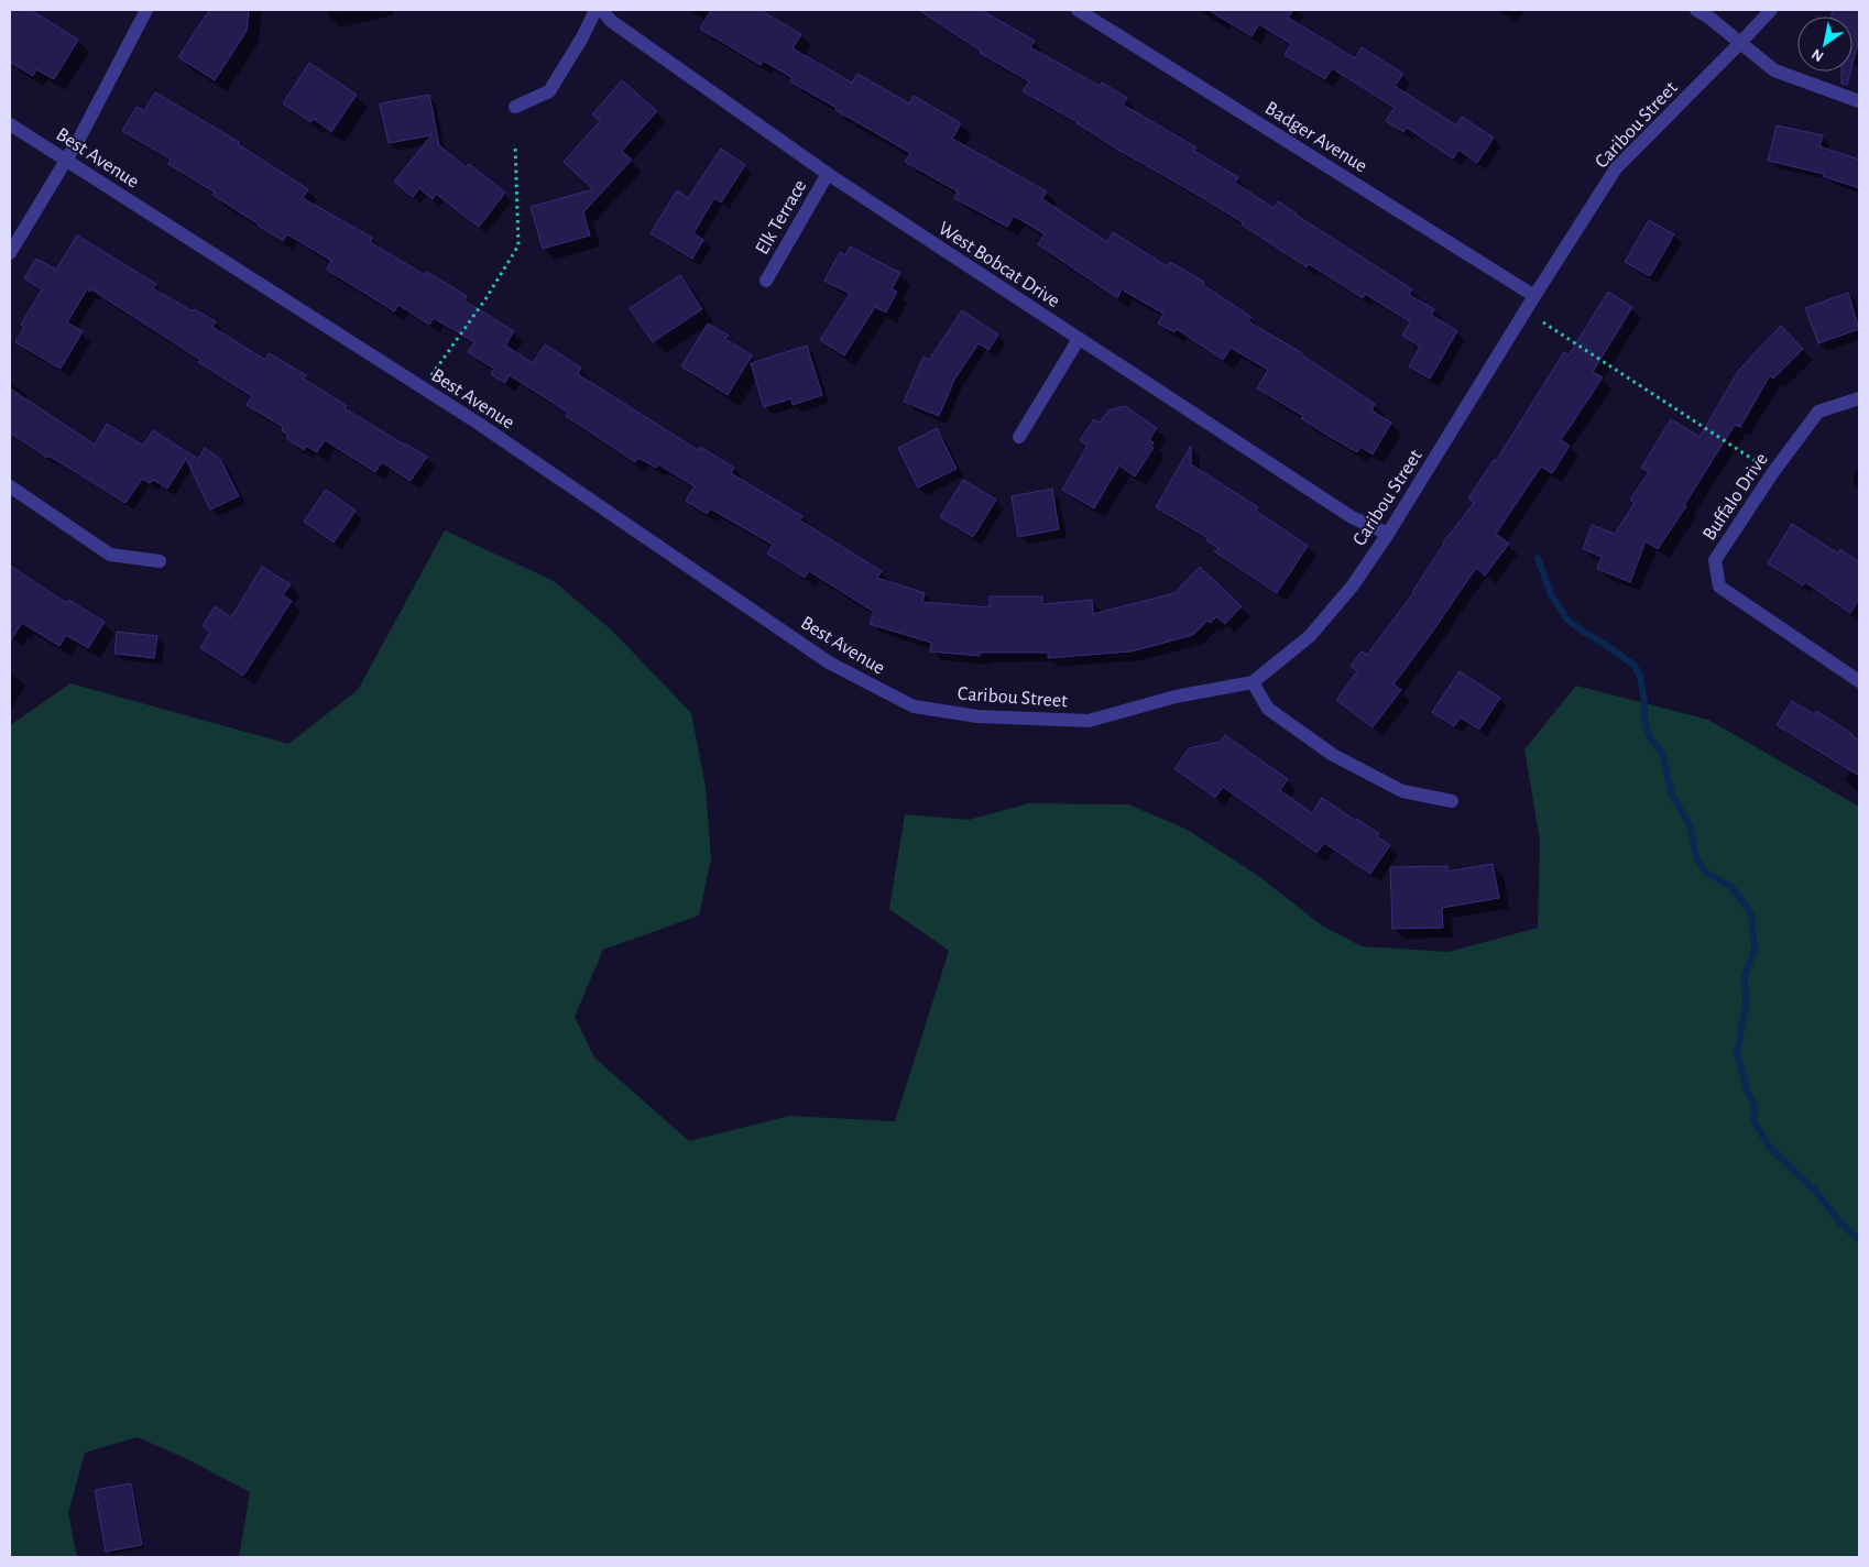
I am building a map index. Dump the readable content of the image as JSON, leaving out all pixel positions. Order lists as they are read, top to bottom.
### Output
{
  "streets": {
    "street": [
      "Caribou Street",
      "Badger Avenue",
      "Best Avenue",
      "Elk Terrace",
      "West Bobcat Drive",
      "Buffalo Drive"
    ]
  },
  "crossings": [
    ["Caribou Street", "Badger Avenue"],
    ["Caribou Street", "Best Avenue"],
    ["Caribou Street", "West Bobcat Drive"],
    ["Elk Terrace", "West Bobcat Drive"]
  ],
  "north": "bottom left"
}
